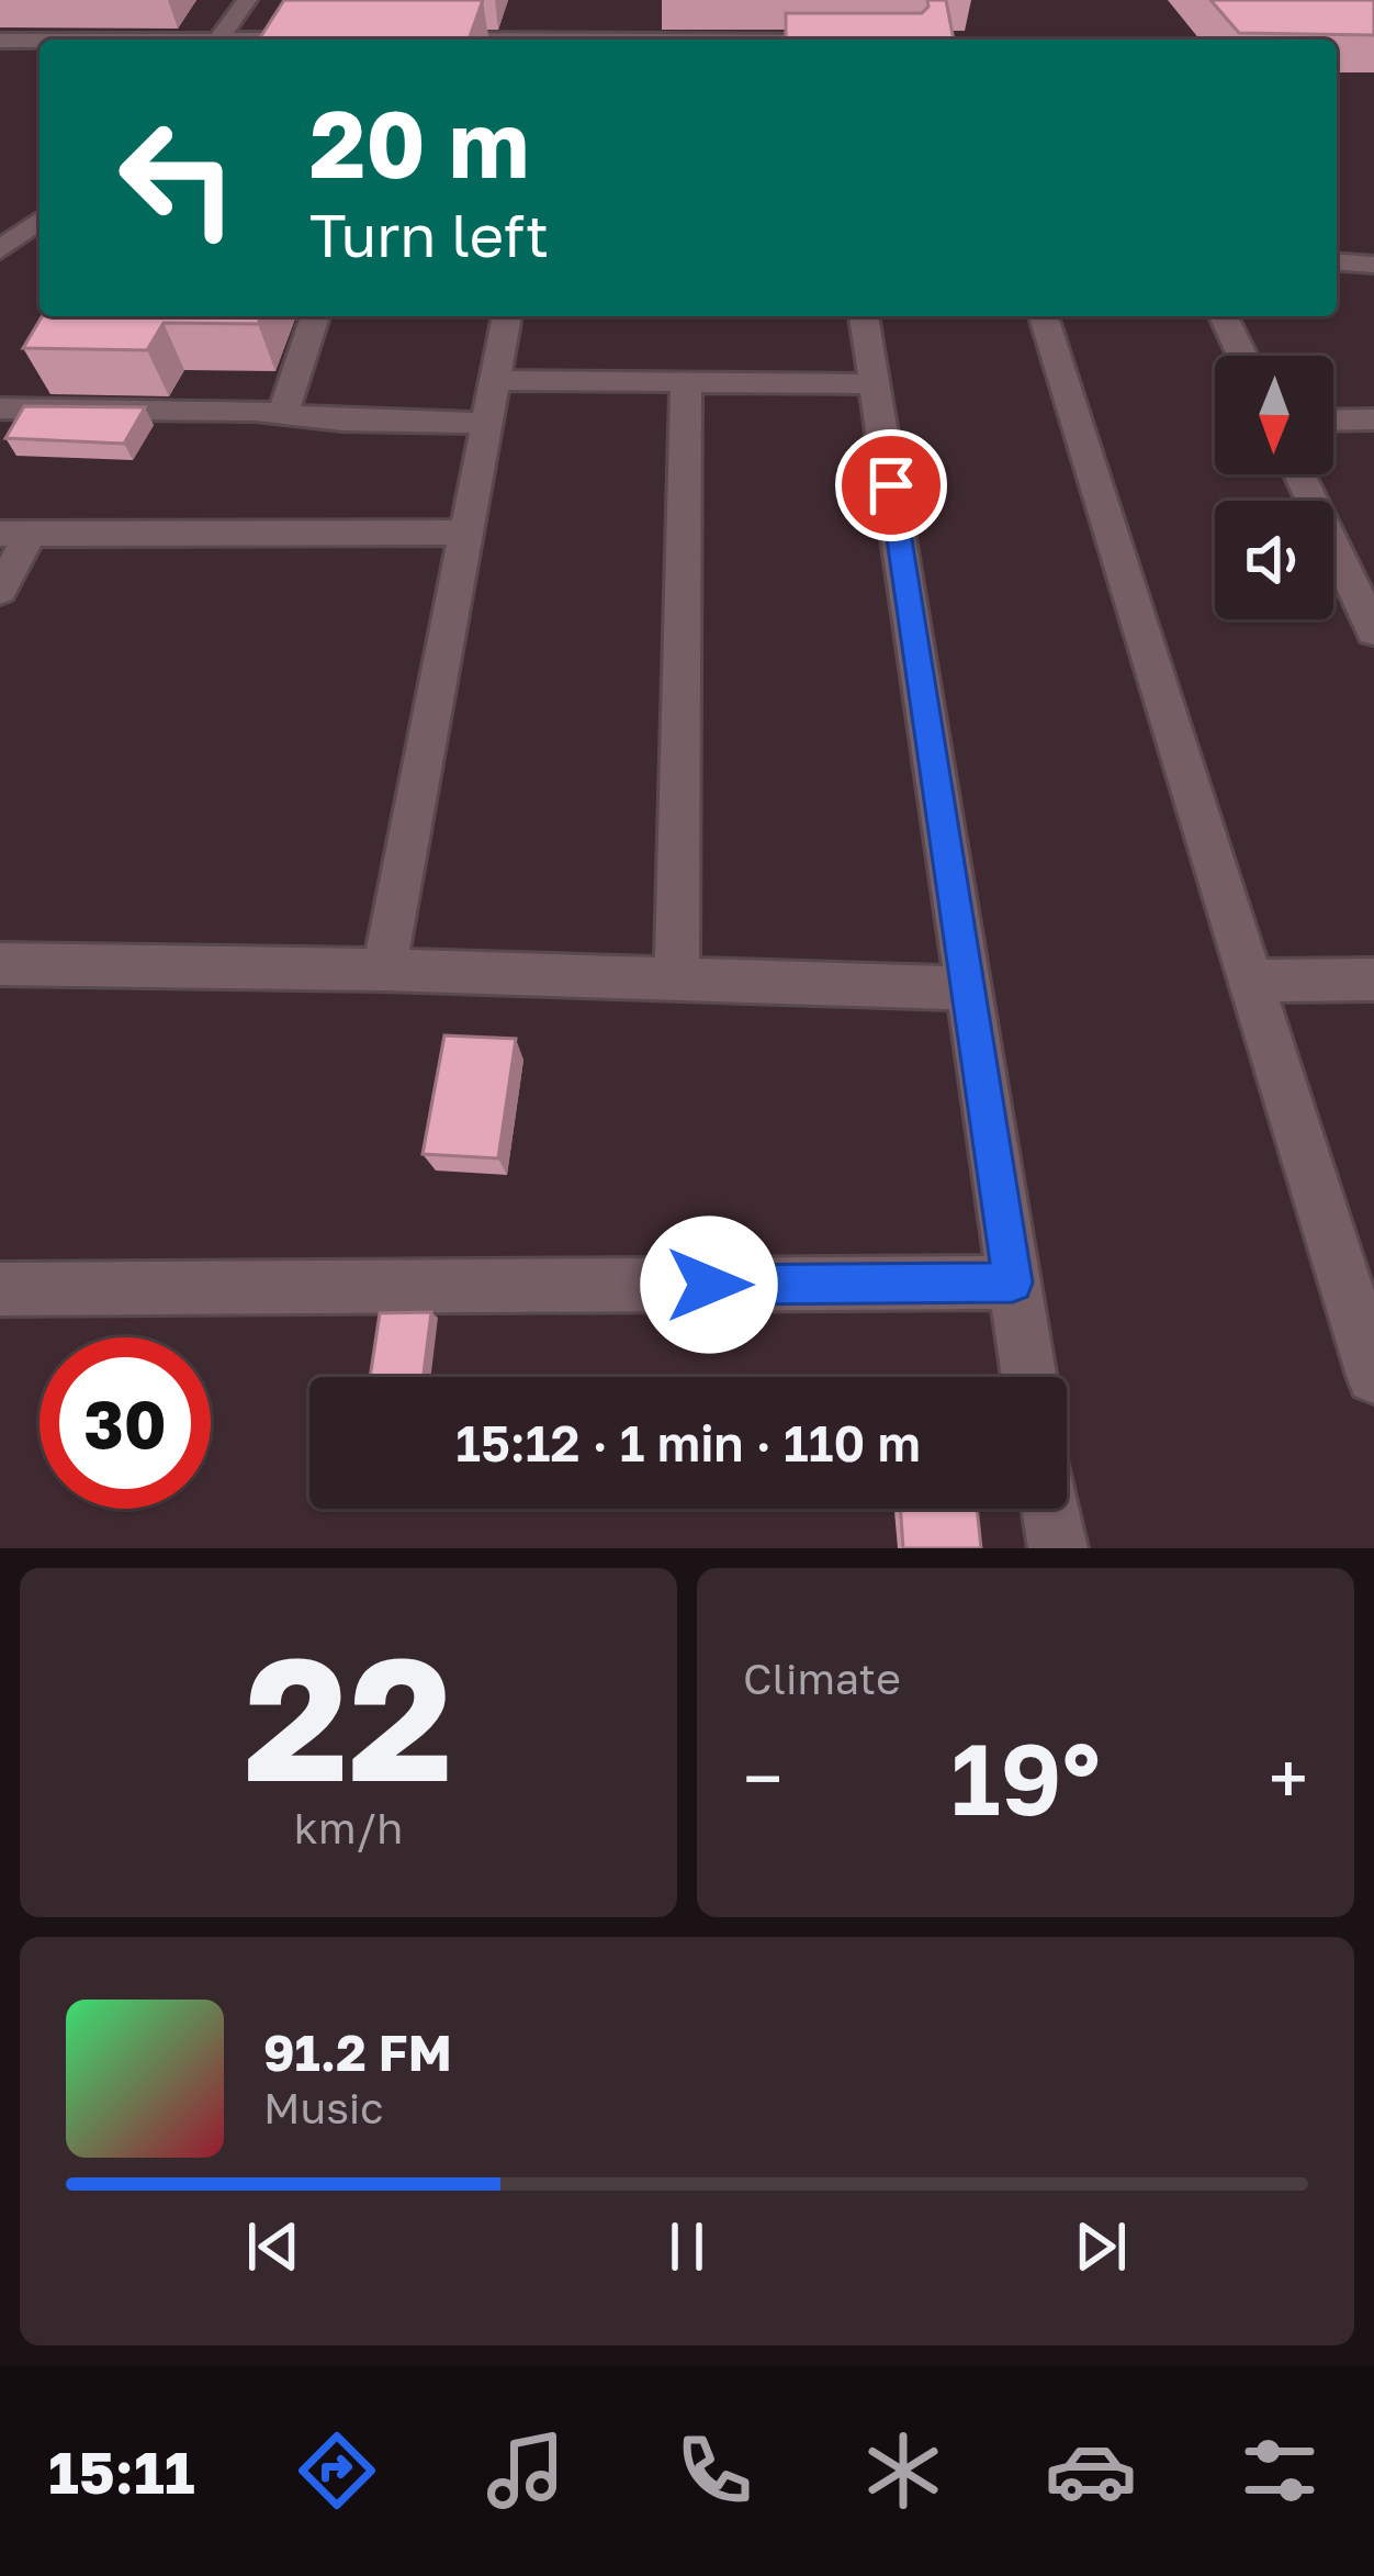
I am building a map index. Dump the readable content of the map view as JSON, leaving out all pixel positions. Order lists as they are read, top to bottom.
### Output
{
  "north": "bottom",
  "page": {
    "turn": ["20 m", "Turn left"],
    "limit": "30",
    "trip": "15:12 · 1 min · 110 m",
    "tile": [
      ["22", "km/h"],
      "Climate"
    ],
    "heat": ["−", "19°", "+"],
    "song": ["91.2 FM", "Music"],
    "tabs": "15:11"
  }
}
